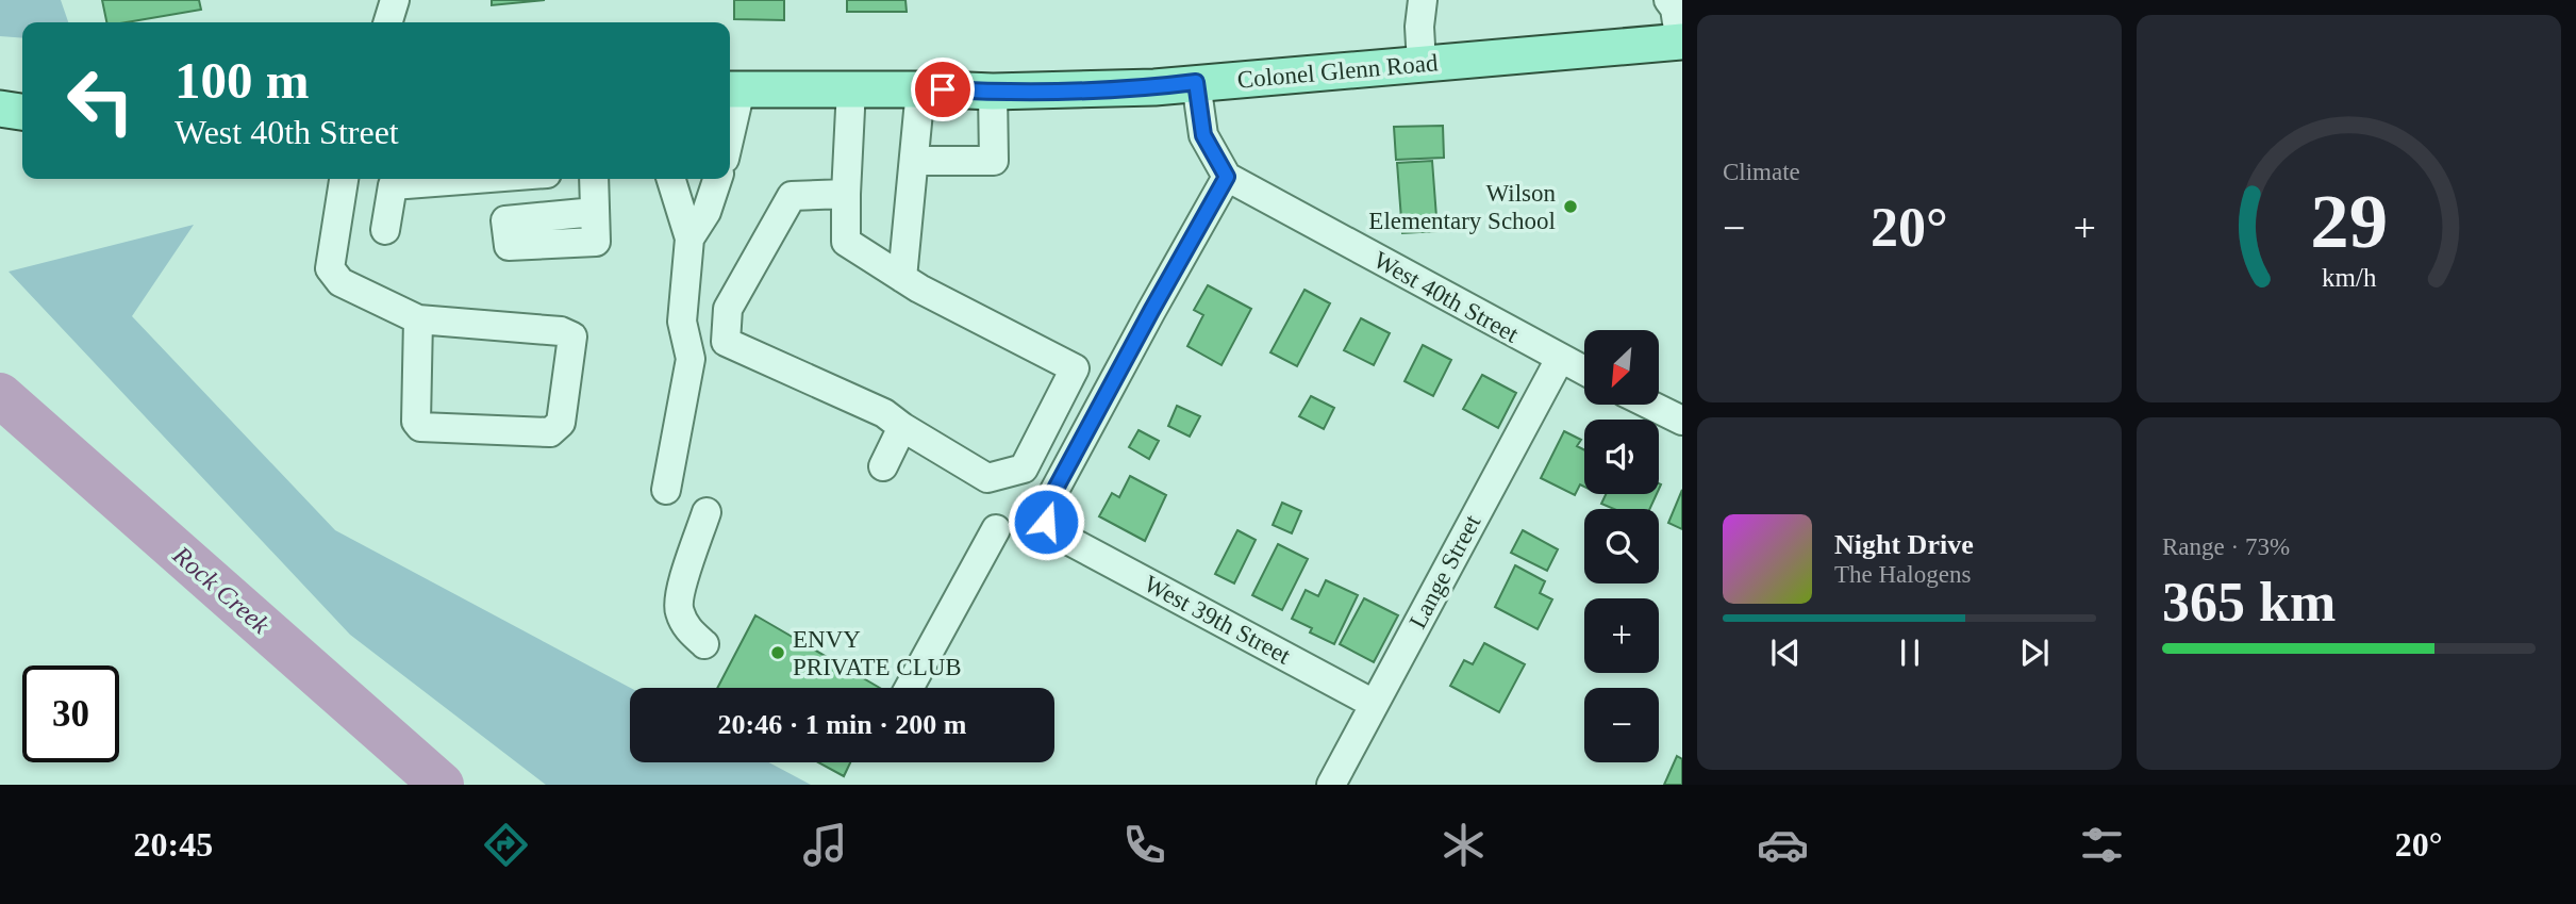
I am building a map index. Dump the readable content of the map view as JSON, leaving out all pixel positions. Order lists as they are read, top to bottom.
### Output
{
  "streets": {
    "main road": ["Colonel Glenn Road"],
    "street": ["West 40th Street", "Lange Street", "West 39th Street"]
  },
  "crossings": [
    ["West 40th Street", "Lange Street"],
    ["West 40th Street", "West 39th Street"],
    ["Lange Street", "West 39th Street"]
  ],
  "water": ["Rock Creek"],
  "places": ["Wilson Elementary School", "ENVY PRIVATE CLUB"],
  "north": "bottom left",
  "page": {
    "tile": [
      "Climate",
      ["Range · 73%", "365 km"]
    ],
    "turn": ["100 m", "West 40th Street"],
    "heat": ["−", "20°", "+"],
    "map_buttons": ["+", "−"],
    "song": ["Night Drive", "The Halogens"],
    "limit": "30",
    "trip": "20:46 · 1 min · 200 m",
    "tabs": ["20:45", "20°"],
    "gauge": ["29", "km/h"]
  }
}
